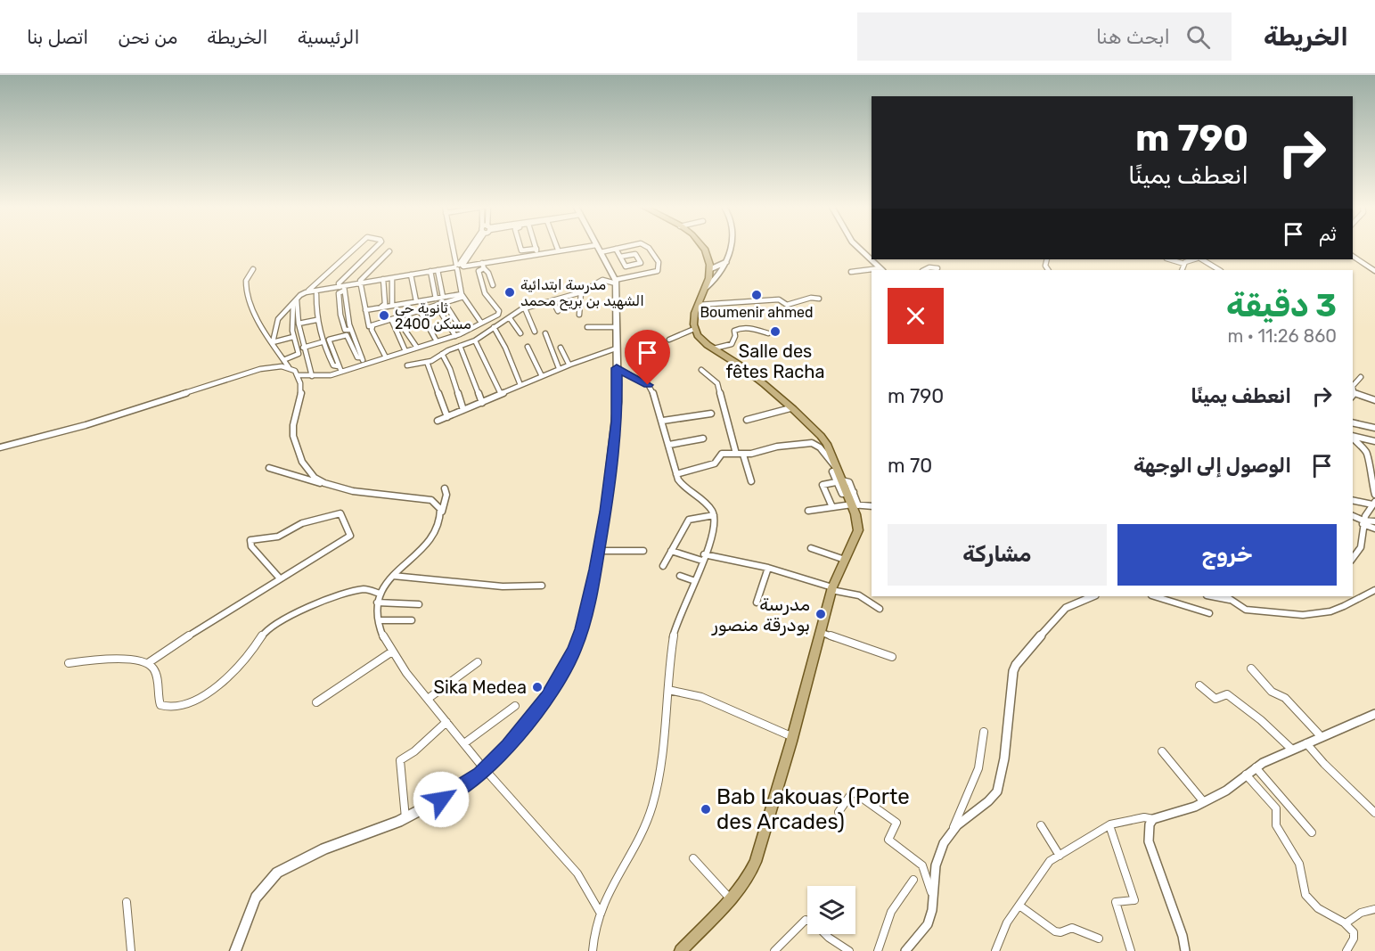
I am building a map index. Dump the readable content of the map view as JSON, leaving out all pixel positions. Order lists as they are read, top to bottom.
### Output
{
  "places": [
    "مدرسة ابتدائية الشهيد بن بريح محمد",
    "Boumenir ahmed",
    "ثانوية حي 2400 مسكن",
    "Salle des fêtes Racha",
    "مدرسة بودرقة منصور",
    "Sika Medea",
    "Bab Lakouas (Porte des Arcades)"
  ],
  "page": {
    "header": "الخريطة",
    "search": "ابحث هنا",
    "nav": [
      "الرئيسية",
      "الخريطة",
      "من نحن",
      "اتصل بنا"
    ],
    "turn": ["790 m", "انعطف يمينًا"],
    "then": "ثم",
    "heading": ["3 دقيقة", "860 m · 11:26"],
    "list": [
      {
        "name": "انعطف يمينًا",
        "value": "790 m"
      },
      {
        "name": "الوصول إلى الوجهة",
        "value": "70 m"
      }
    ],
    "buttons": ["خروج", "مشاركة"]
  }
}
